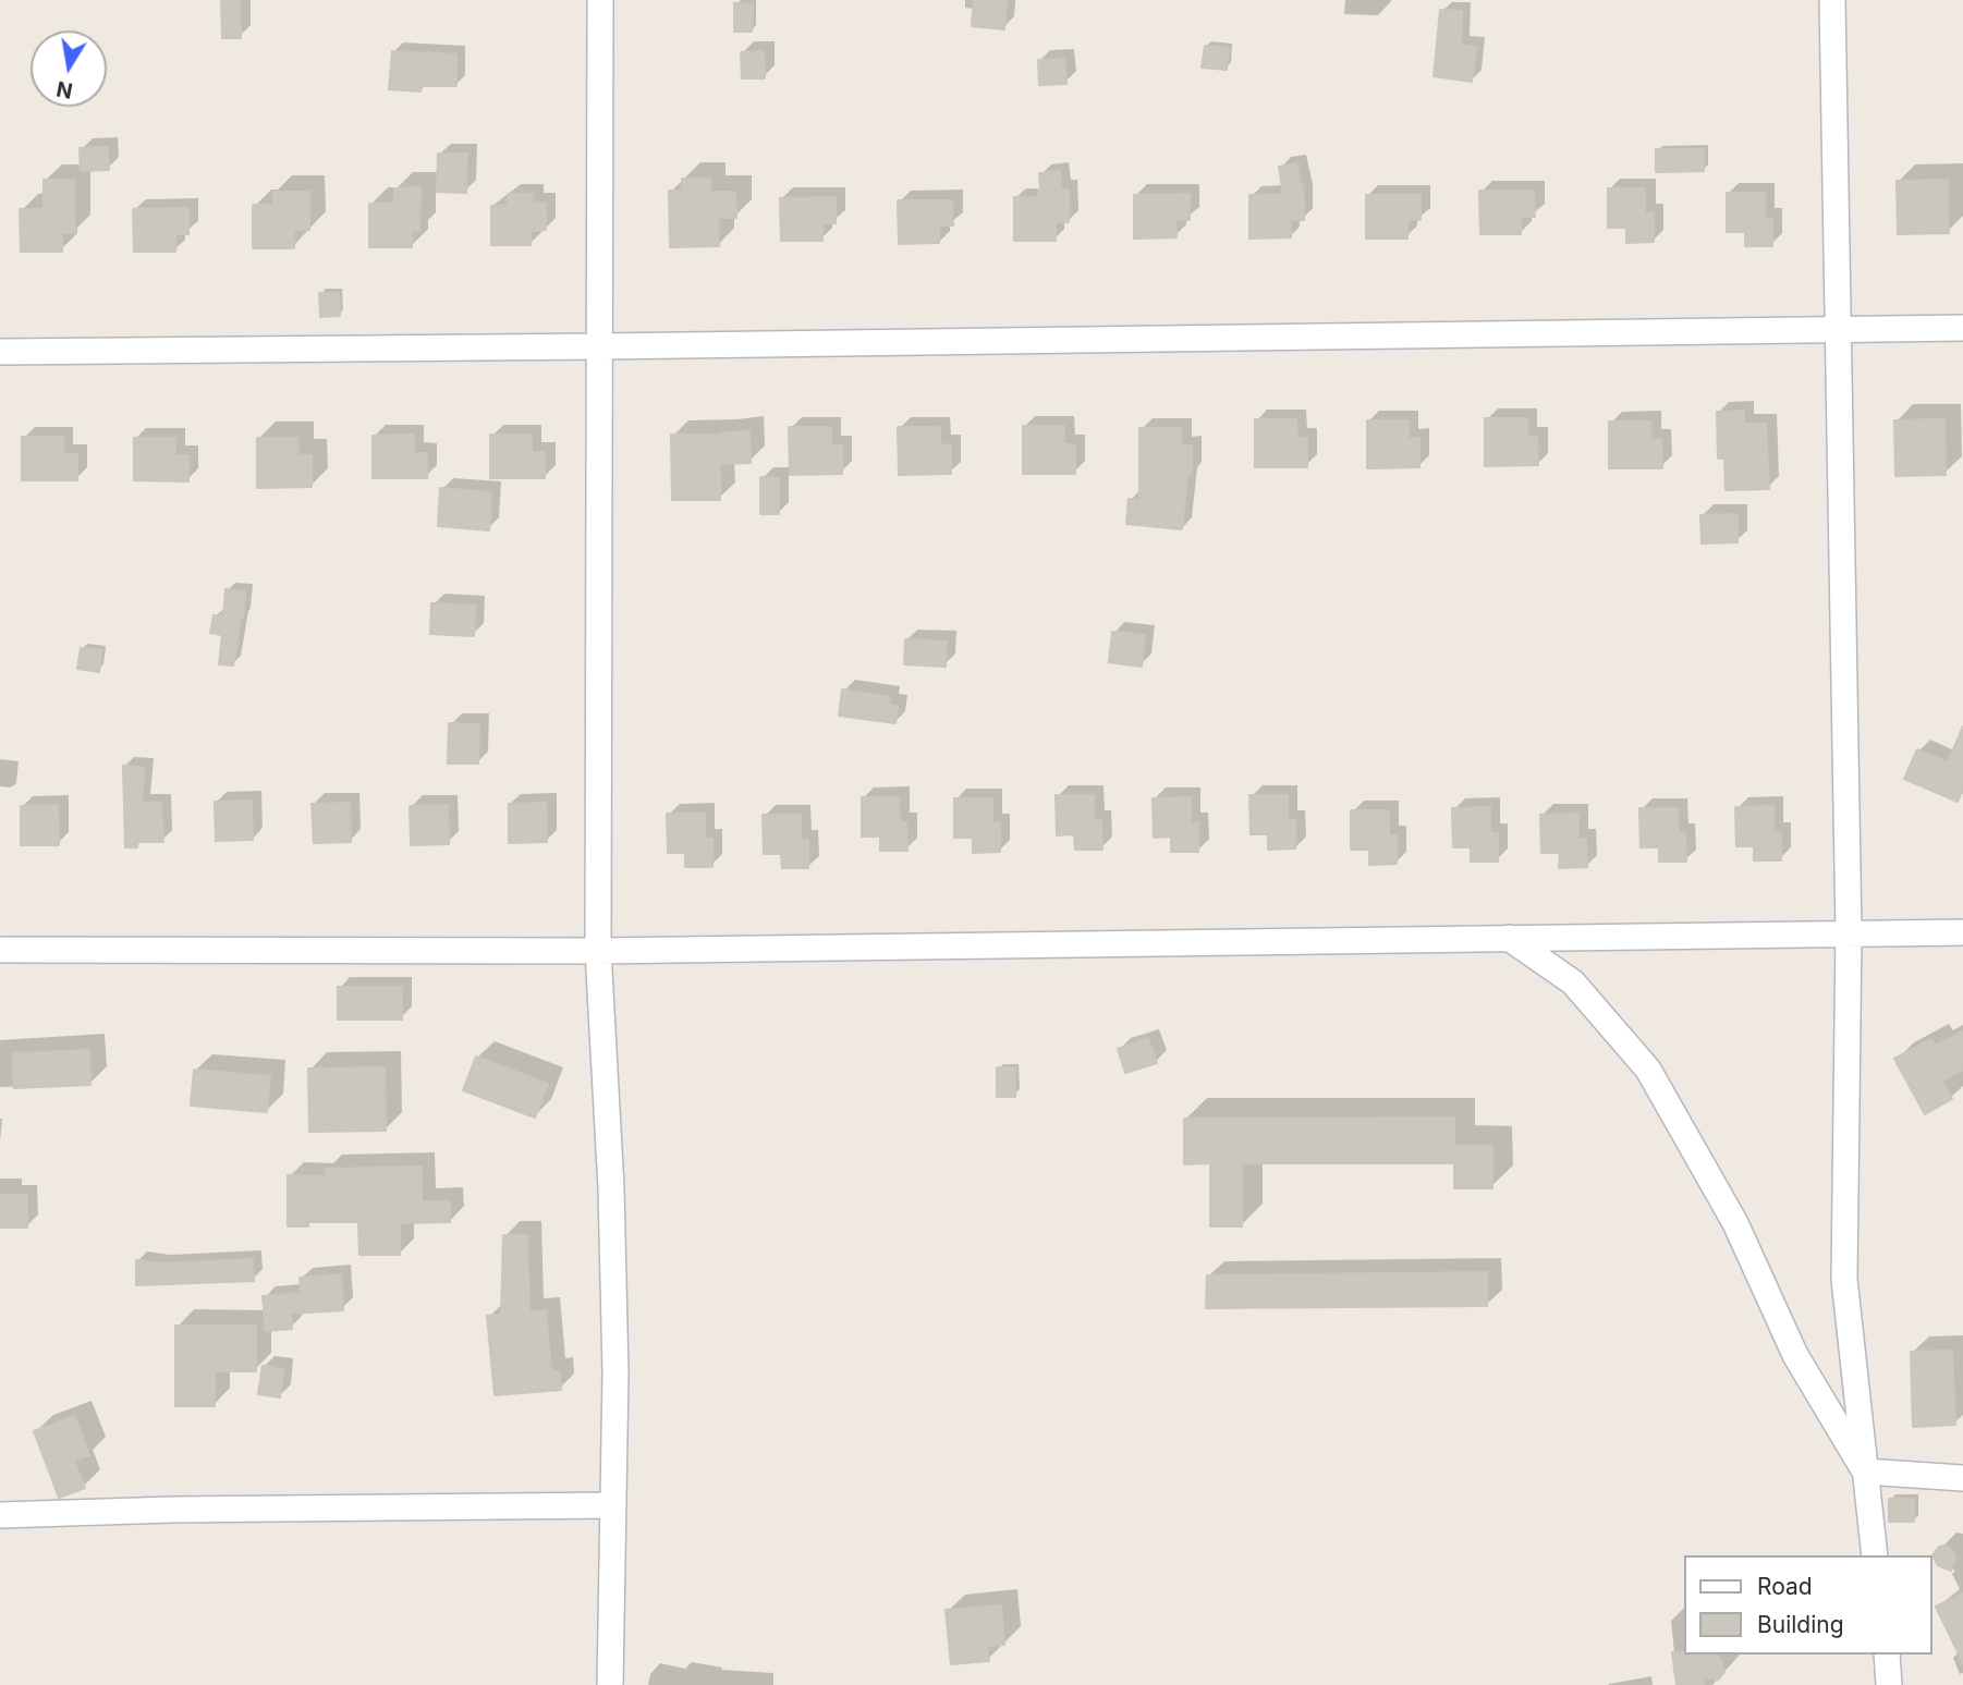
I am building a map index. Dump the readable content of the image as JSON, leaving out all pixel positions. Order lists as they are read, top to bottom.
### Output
{
  "legend": ["Road", "Building"],
  "north": "bottom"
}
